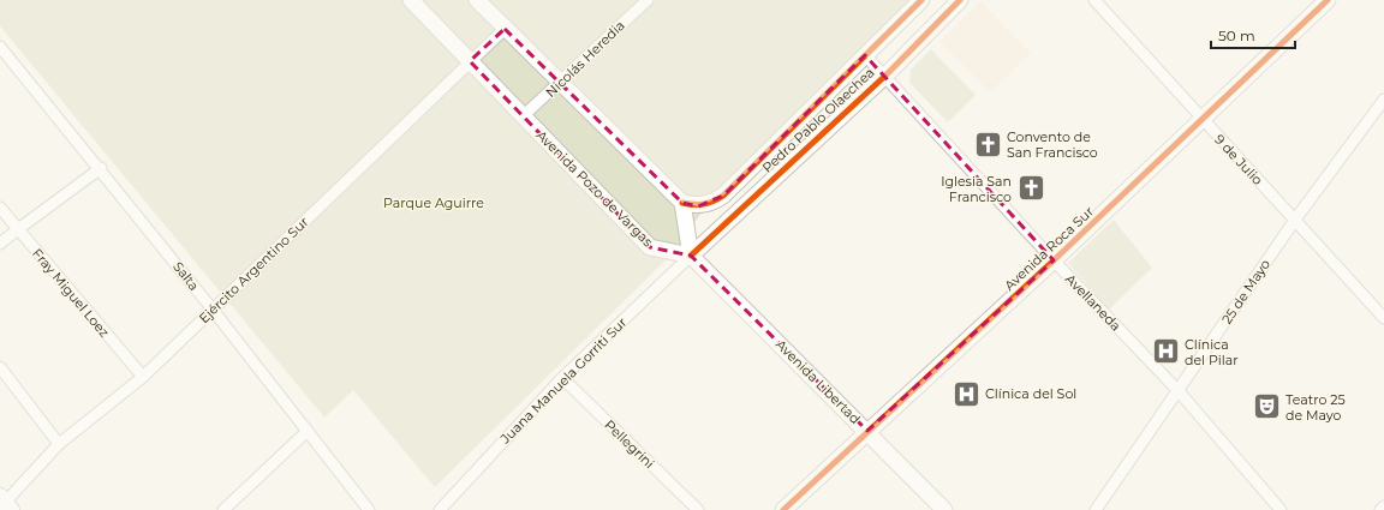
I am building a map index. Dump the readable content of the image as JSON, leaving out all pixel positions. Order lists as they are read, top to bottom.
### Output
{
  "streets": {
    "street": [
      "Nicolás Heredia",
      "Pedro Pablo Olaechea",
      "9 de Julio",
      "Avenida Pozo de Vargas",
      "Avenida Roca Sur",
      "Ejército Argentino Sur",
      "Salta",
      "25 de Mayo",
      "Fray Miguel Loez",
      "Avellaneda",
      "Juana Manuela Gorriti Sur",
      "Avenida Libertad",
      "Pellegrini"
    ]
  },
  "crossings": [
    ["Nicolás Heredia", "Avenida Pozo de Vargas"],
    ["Pedro Pablo Olaechea", "Avenida Pozo de Vargas"],
    ["Pedro Pablo Olaechea", "Avellaneda"],
    ["Pedro Pablo Olaechea", "Juana Manuela Gorriti Sur"],
    ["Pedro Pablo Olaechea", "Avenida Libertad"],
    ["9 de Julio", "Avenida Roca Sur"],
    ["9 de Julio", "25 de Mayo"],
    ["Avenida Pozo de Vargas", "Ejército Argentino Sur"],
    ["Avenida Pozo de Vargas", "Juana Manuela Gorriti Sur"],
    ["Avenida Pozo de Vargas", "Avenida Libertad"],
    ["Avenida Roca Sur", "Avellaneda"],
    ["Avenida Roca Sur", "Avenida Libertad"],
    ["Ejército Argentino Sur", "Salta"],
    ["Ejército Argentino Sur", "Fray Miguel Loez"],
    ["25 de Mayo", "Avellaneda"],
    ["Juana Manuela Gorriti Sur", "Avenida Libertad"],
    ["Juana Manuela Gorriti Sur", "Pellegrini"]
  ],
  "parks": ["Parque Aguirre"],
  "places": {
    "church": ["Convento de San Francisco", "Iglesia San Francisco"],
    "hospital": ["Clínica del Pilar", "Clínica del Sol"],
    "theatre": ["Teatro 25 de Mayo"]
  },
  "scale_bar": "50 m"
}
